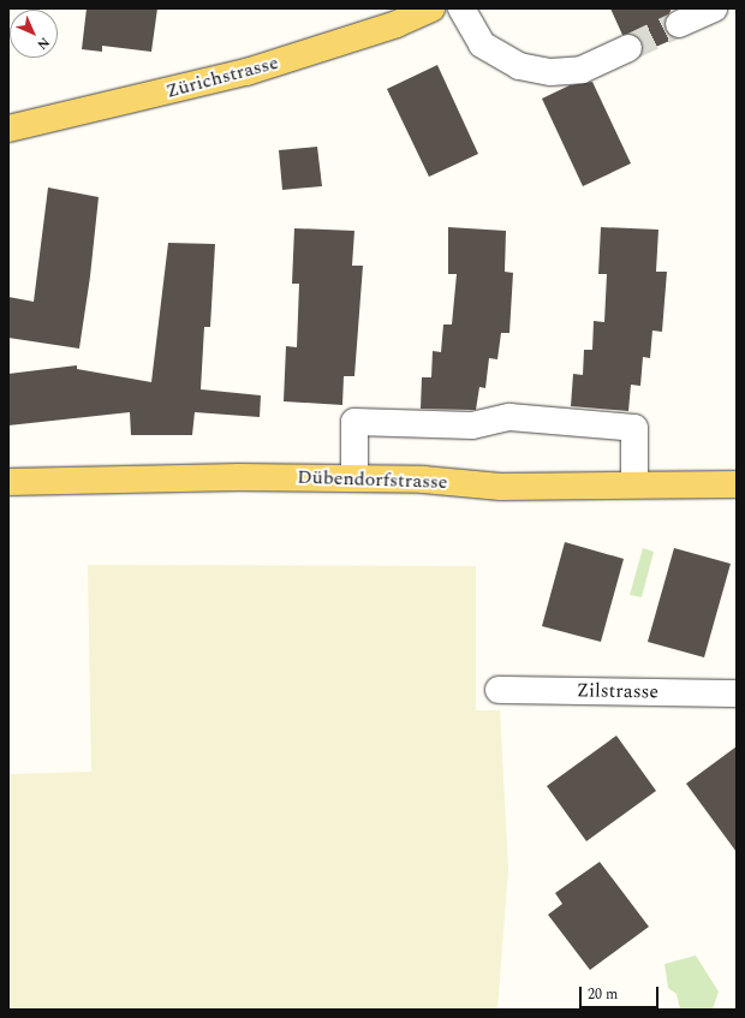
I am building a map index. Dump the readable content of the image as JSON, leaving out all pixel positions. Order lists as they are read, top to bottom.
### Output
{
  "streets": {
    "main road": ["Zürichstrasse", "Dübendorfstrasse"],
    "street": ["Zilstrasse"]
  },
  "scale_bar": "20 m",
  "north": "bottom right"
}
